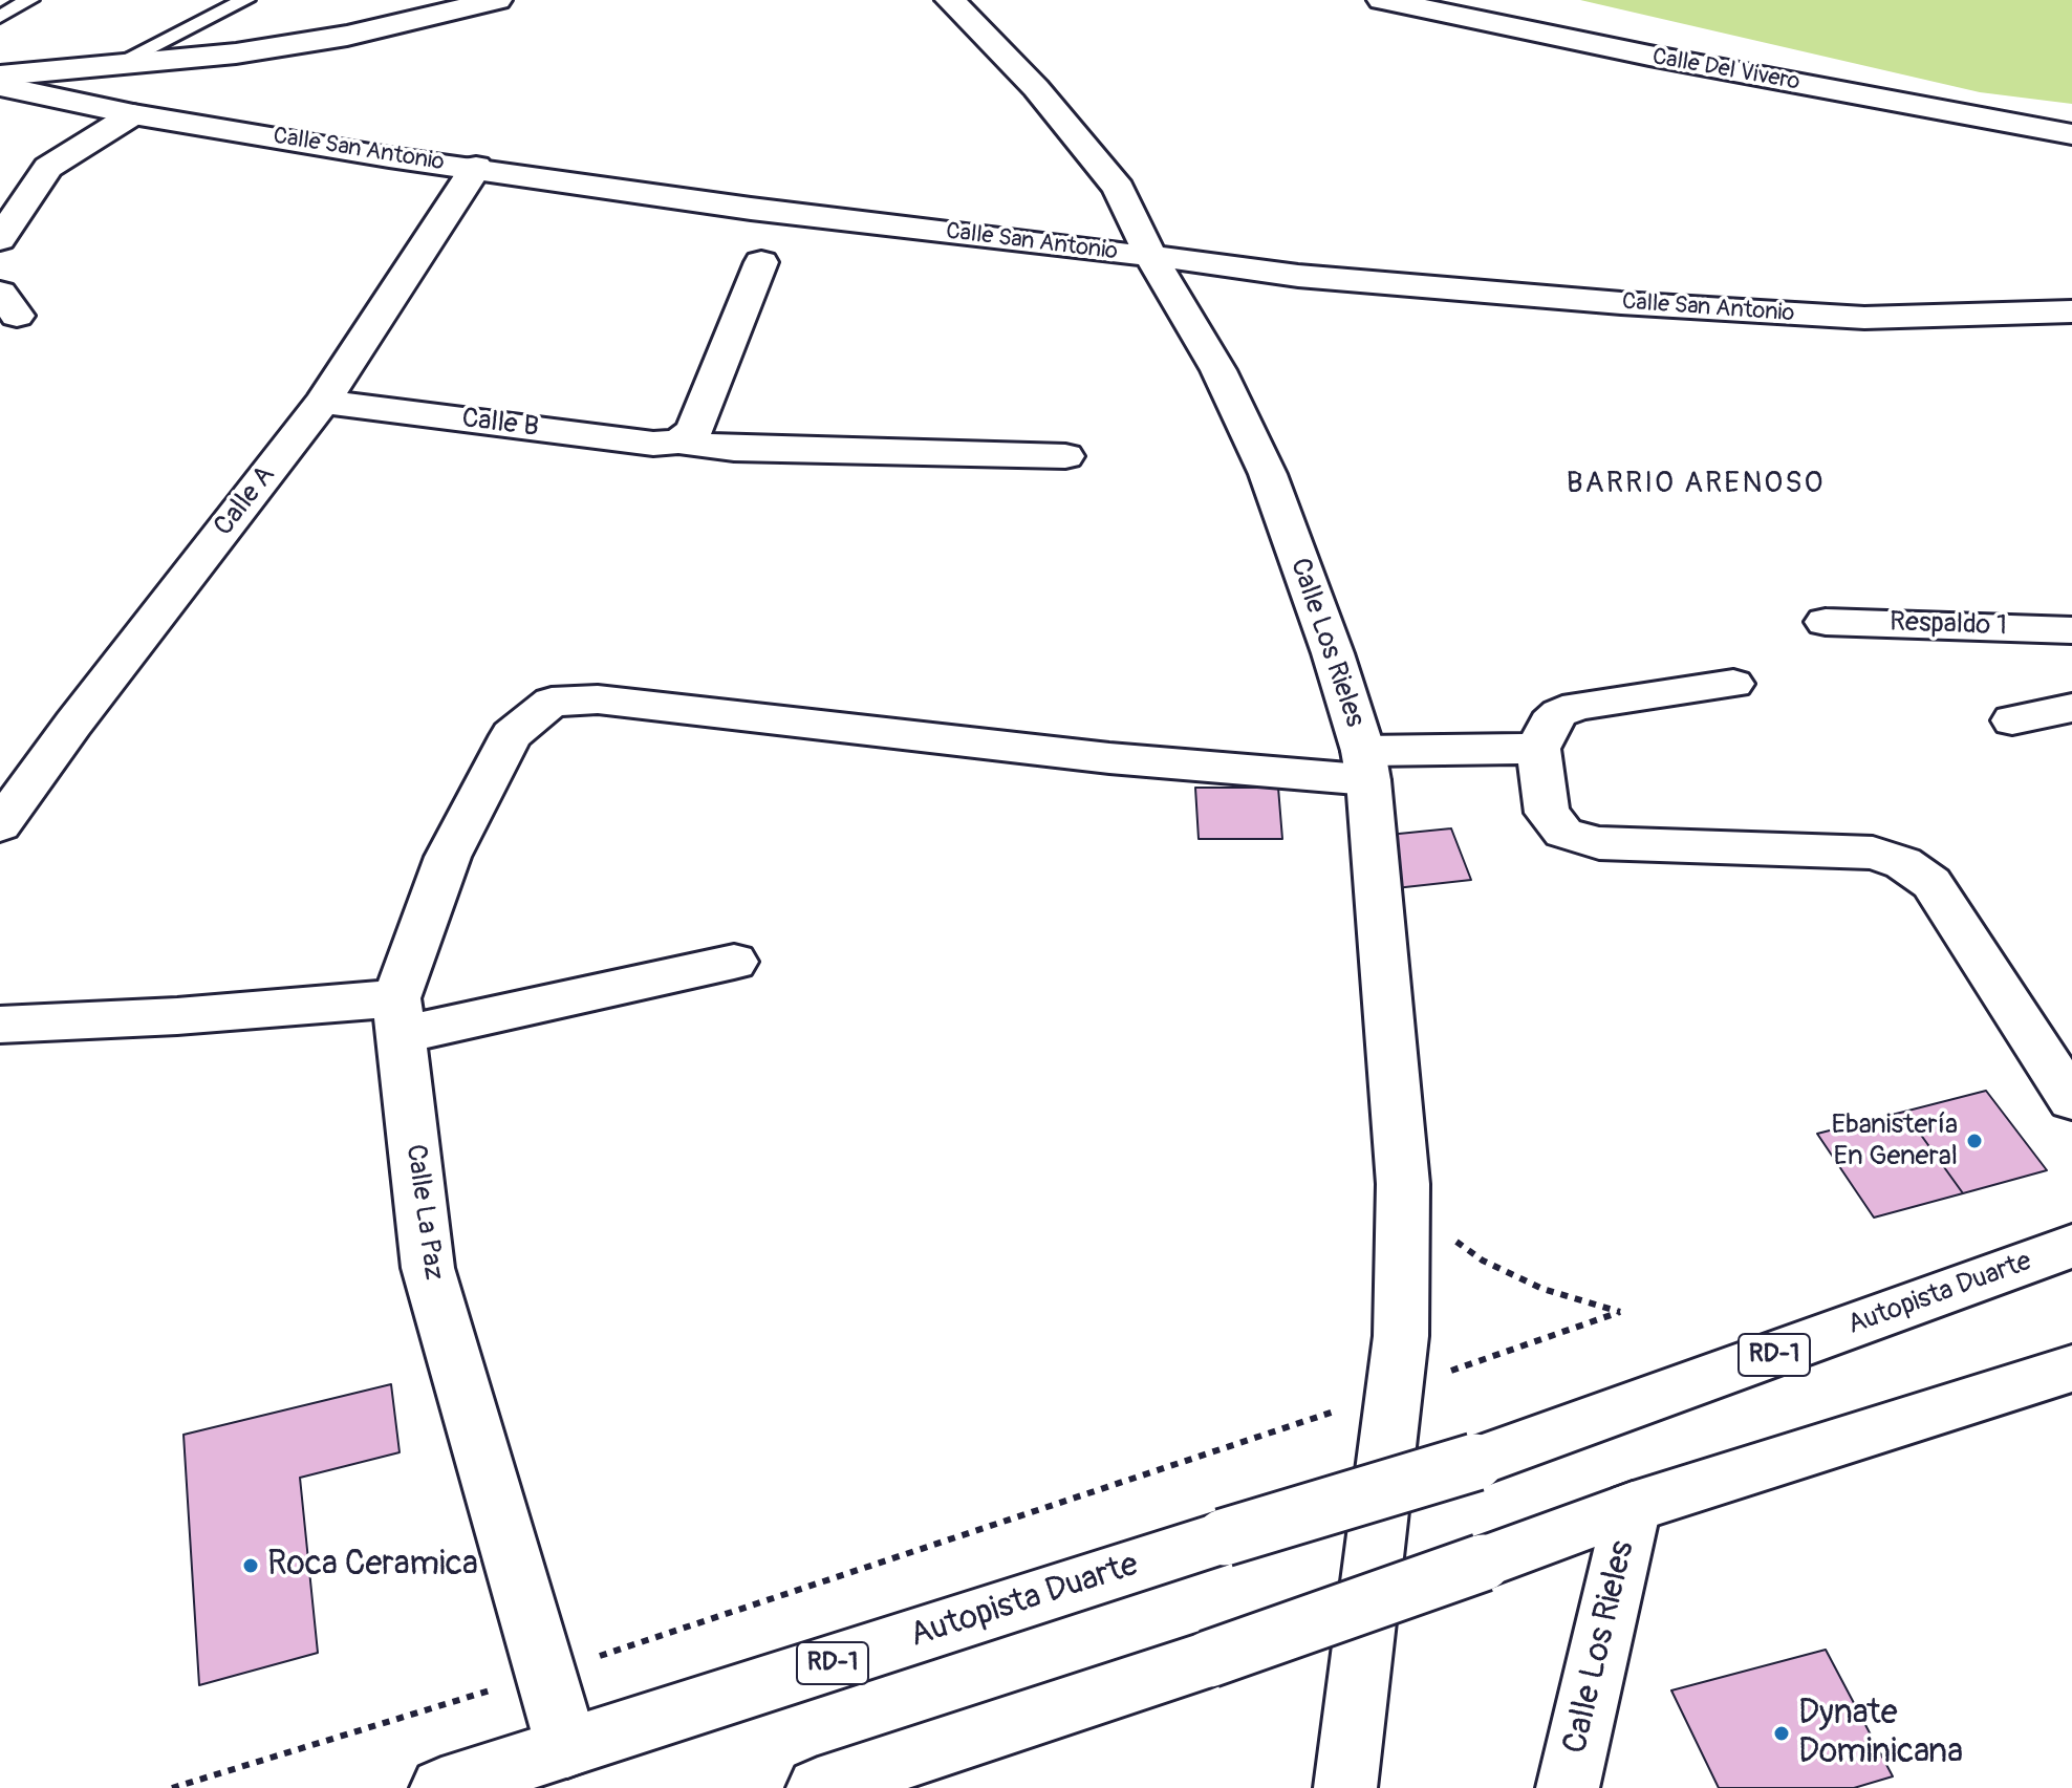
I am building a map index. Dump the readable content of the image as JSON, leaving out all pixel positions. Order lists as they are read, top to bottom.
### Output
{
  "streets": {
    "main road": [
      "Calle Del Vivero",
      "Calle San Antonio",
      "Calle B",
      "Calle A",
      "Respaldo 1",
      "Calle Los Rieles",
      "Calle La Paz",
      "Autopista Duarte",
      "RD-1"
    ]
  },
  "crossings": [
    ["Calle San Antonio", "Calle A"],
    ["Calle San Antonio", "Calle Los Rieles"],
    ["Calle B", "Calle A"],
    ["Calle Los Rieles", "Calle La Paz"],
    ["Calle La Paz", "Autopista Duarte"]
  ],
  "districts": ["BARRIO ARENOSO"],
  "places": ["Ebanistería En General", "Roca Ceramica", "Dynate Dominicana"]
}
